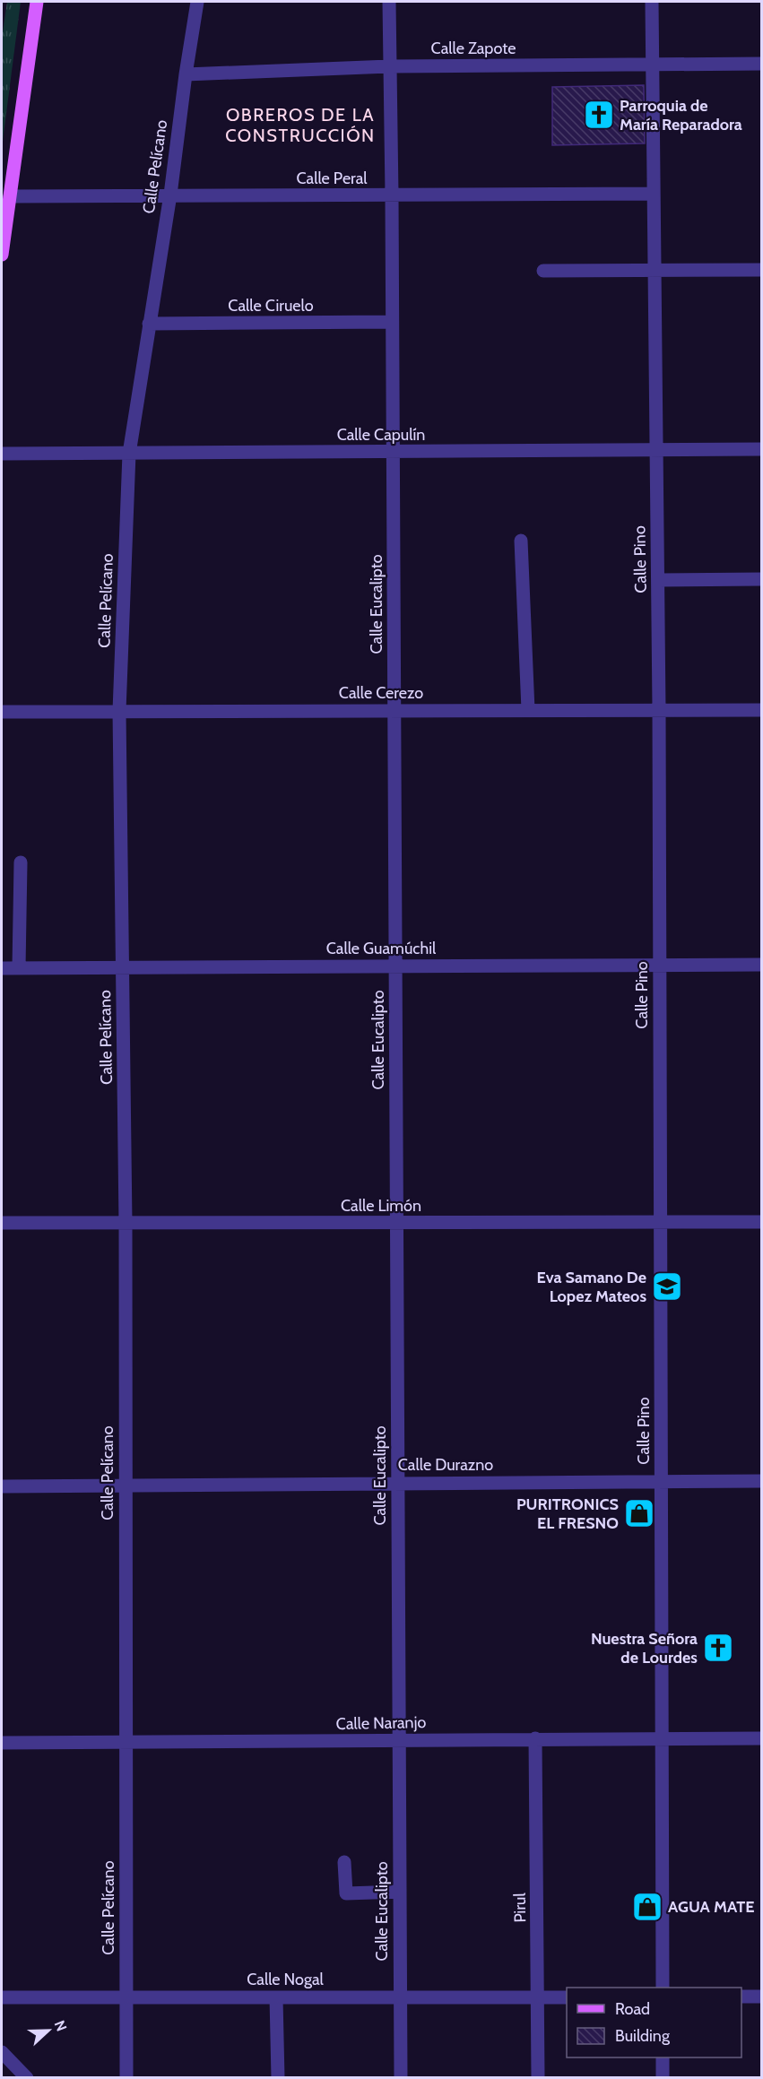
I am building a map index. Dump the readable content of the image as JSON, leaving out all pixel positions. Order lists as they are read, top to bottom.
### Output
{
  "streets": {
    "street": [
      "Calle Zapote",
      "Calle Pelícano",
      "Calle Peral",
      "Calle Ciruelo",
      "Calle Capulín",
      "Calle Pino",
      "Calle Eucalipto",
      "Calle Cerezo",
      "Calle Guamúchil",
      "Calle Limón",
      "Calle Durazno",
      "Calle Naranjo",
      "Pirul",
      "Calle Nogal"
    ]
  },
  "crossings": [
    ["Calle Zapote", "Calle Pelícano"],
    ["Calle Zapote", "Calle Pino"],
    ["Calle Zapote", "Calle Eucalipto"],
    ["Calle Pelícano", "Calle Peral"],
    ["Calle Pelícano", "Calle Ciruelo"],
    ["Calle Pelícano", "Calle Capulín"],
    ["Calle Pelícano", "Calle Cerezo"],
    ["Calle Pelícano", "Calle Guamúchil"],
    ["Calle Pelícano", "Calle Limón"],
    ["Calle Pelícano", "Calle Durazno"],
    ["Calle Pelícano", "Calle Naranjo"],
    ["Calle Pelícano", "Calle Nogal"],
    ["Calle Peral", "Calle Pino"],
    ["Calle Peral", "Calle Eucalipto"],
    ["Calle Ciruelo", "Calle Eucalipto"],
    ["Calle Capulín", "Calle Pino"],
    ["Calle Capulín", "Calle Eucalipto"],
    ["Calle Pino", "Calle Cerezo"],
    ["Calle Pino", "Calle Guamúchil"],
    ["Calle Pino", "Calle Limón"],
    ["Calle Pino", "Calle Durazno"],
    ["Calle Pino", "Calle Naranjo"],
    ["Calle Eucalipto", "Calle Cerezo"],
    ["Calle Eucalipto", "Calle Guamúchil"],
    ["Calle Eucalipto", "Calle Limón"],
    ["Calle Eucalipto", "Calle Durazno"],
    ["Calle Eucalipto", "Calle Naranjo"],
    ["Calle Eucalipto", "Calle Nogal"],
    ["Calle Naranjo", "Pirul"],
    ["Pirul", "Calle Nogal"]
  ],
  "districts": ["OBREROS DE LA CONSTRUCCIÓN"],
  "places": {
    "church": ["Parroquia de María Reparadora", "Nuestra Señora de Lourdes"],
    "school or university": ["Eva Samano De Lopez Mateos"],
    "shop": ["PURITRONICS EL FRESNO", "AGUA MATE"]
  },
  "legend": ["Road", "Building"],
  "north": "right"
}
